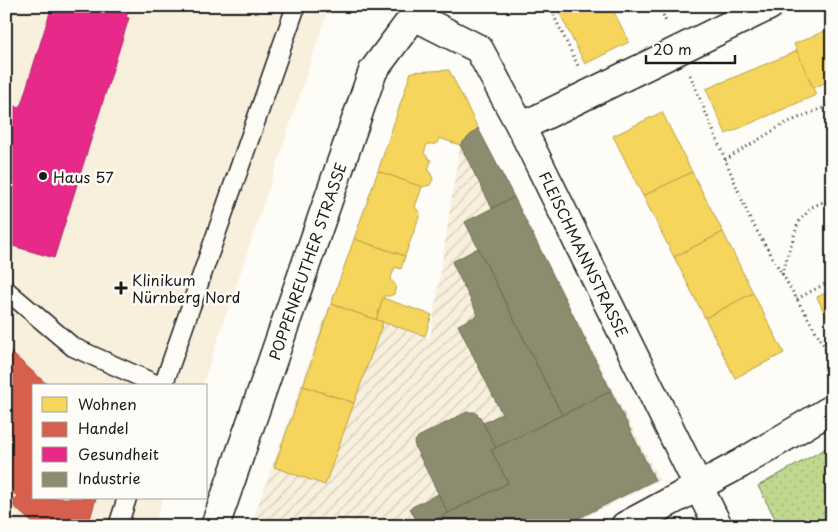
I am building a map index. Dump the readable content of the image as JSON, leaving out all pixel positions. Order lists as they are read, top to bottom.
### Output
{
  "streets": {
    "street": ["FLEISCHMANNSTRASSE", "POPPENREUTHER STRASSE"]
  },
  "crossings": [
    ["FLEISCHMANNSTRASSE", "POPPENREUTHER STRASSE"]
  ],
  "places": {
    "other": ["Haus 57"],
    "health": ["Klinikum Nürnberg Nord"]
  },
  "legend": [
    "Wohnen",
    "Handel",
    "Gesundheit",
    "Industrie"
  ],
  "scale_bar": "20 m"
}
